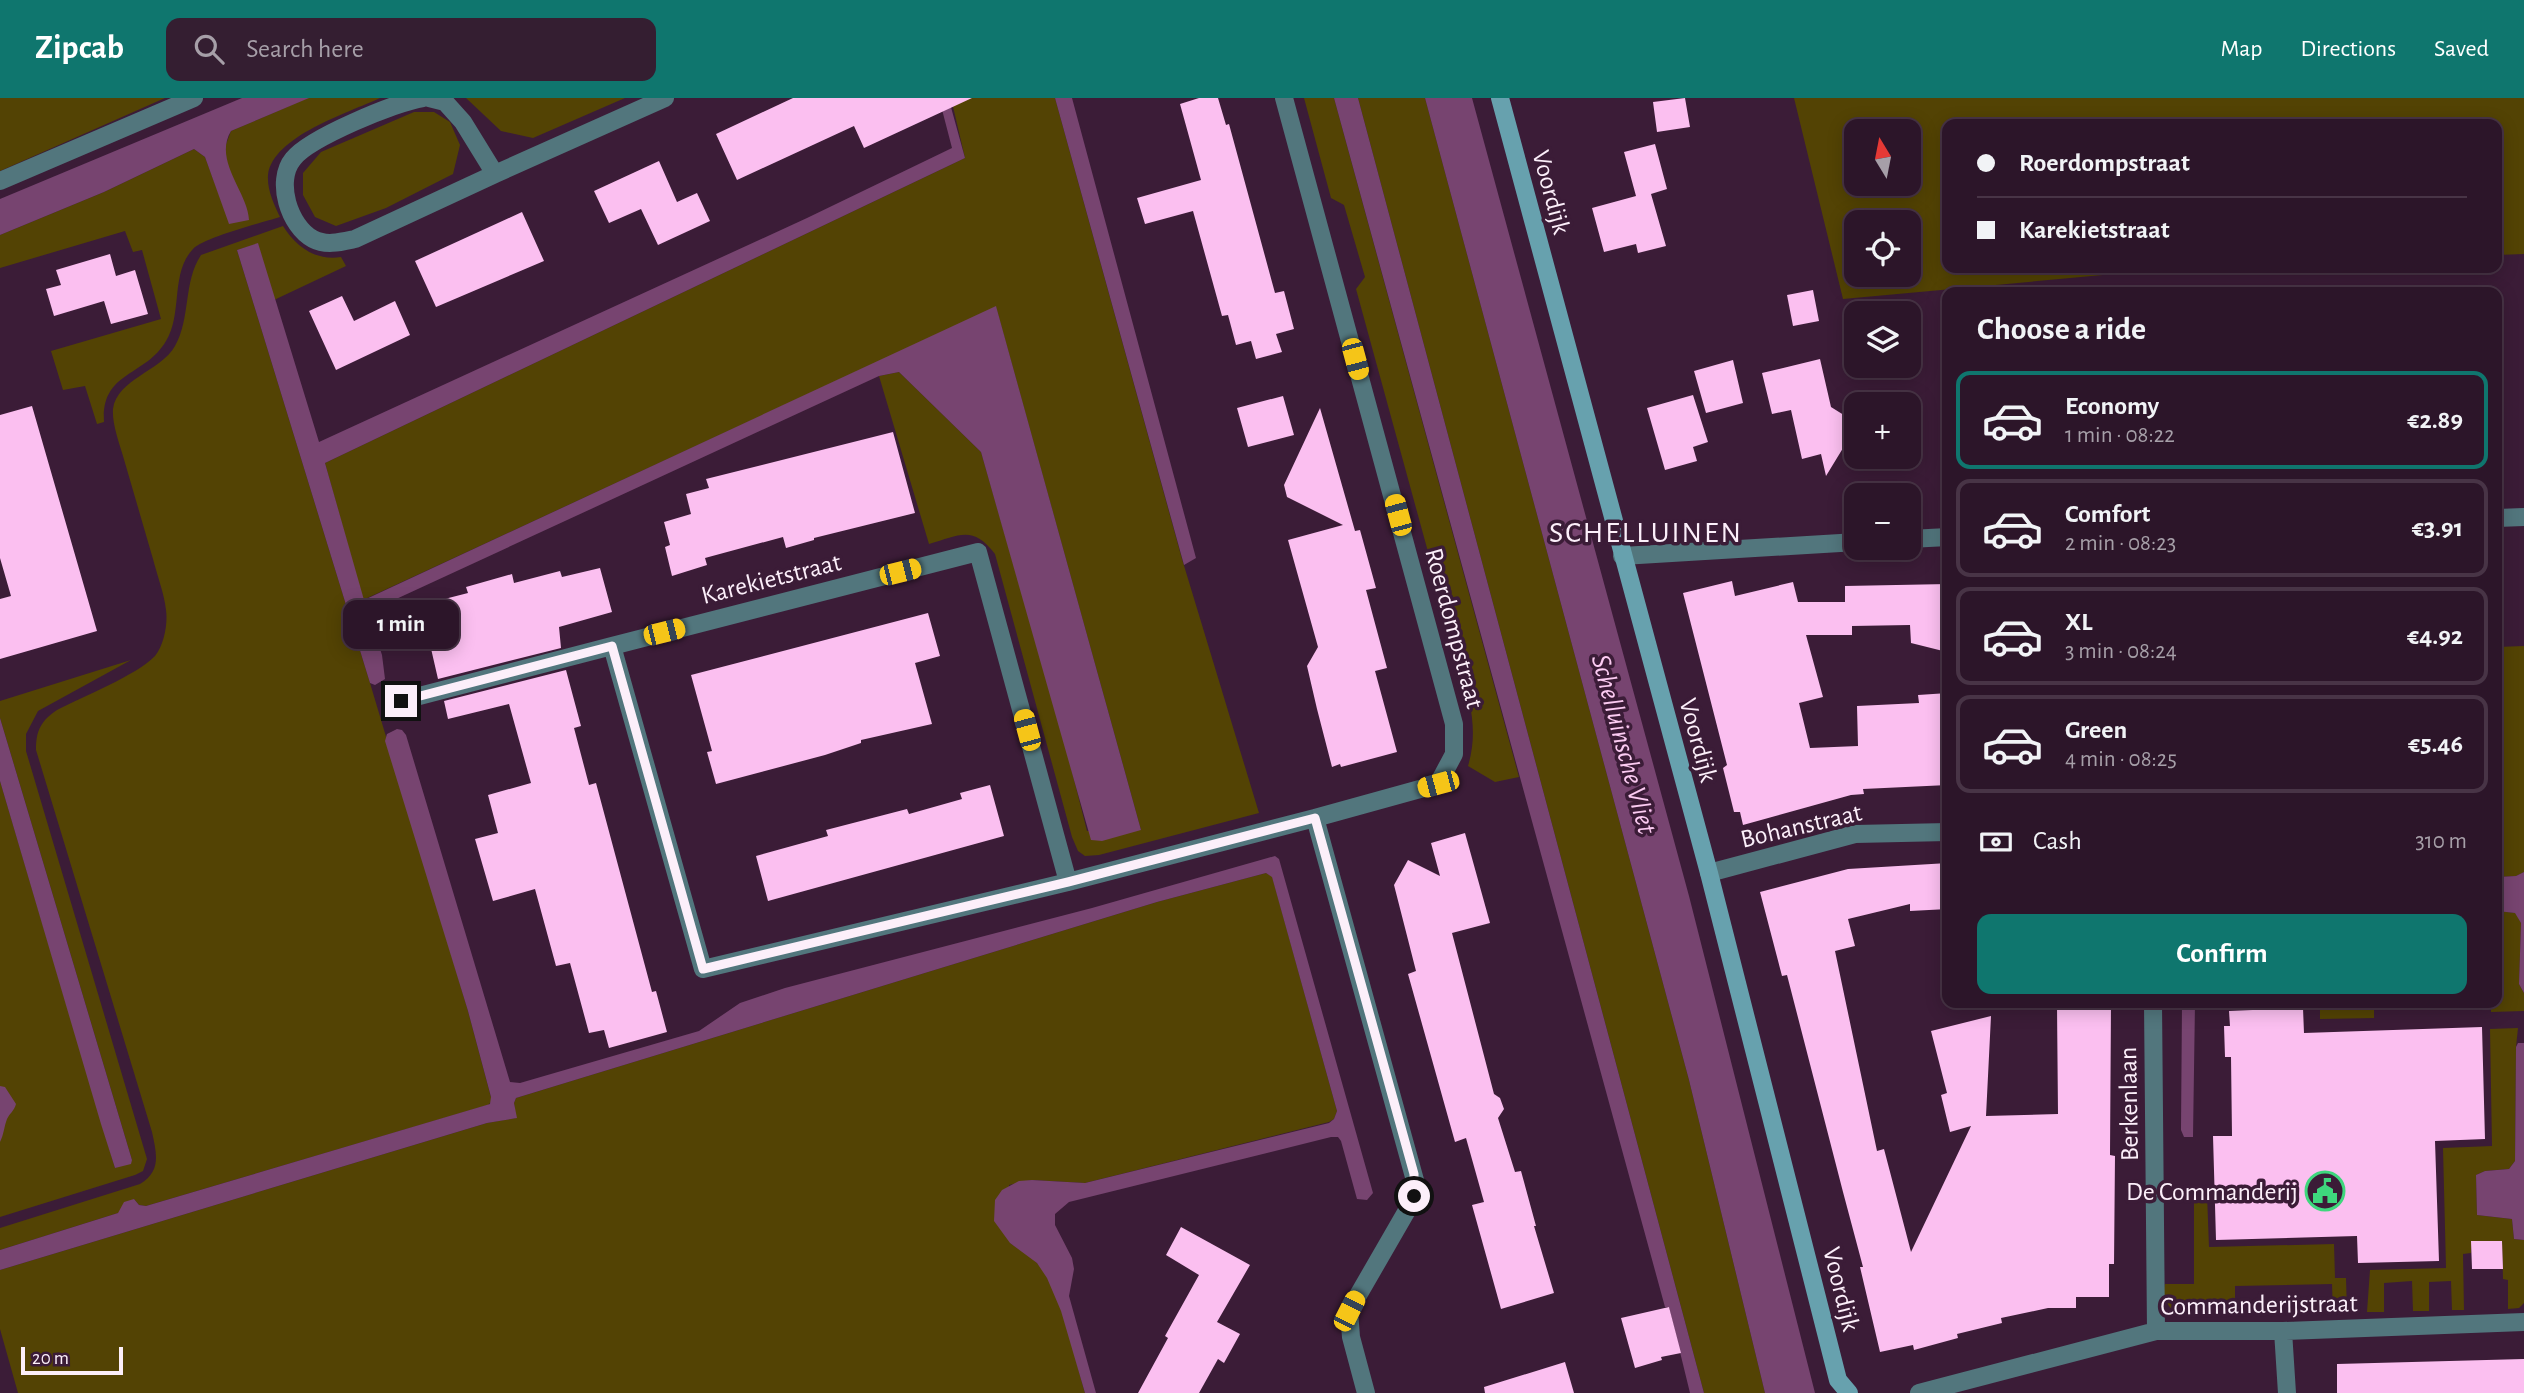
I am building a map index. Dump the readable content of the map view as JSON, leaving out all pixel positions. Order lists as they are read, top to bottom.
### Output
{
  "streets": {
    "street": [
      "Voordijk",
      "Karekietstraat",
      "Roerdompstraat",
      "Bohanstraat",
      "Berkenlaan",
      "Commanderijstraat"
    ]
  },
  "crossings": [
    ["Voordijk", "Bohanstraat"],
    ["Berkenlaan", "Commanderijstraat"]
  ],
  "districts": ["SCHELLUINEN"],
  "water": ["Schelluinsche Vliet"],
  "places": {
    "public building": ["De Commanderij"]
  },
  "scale_bar": "20 m",
  "north": "top",
  "page": {
    "header": "Zipcab",
    "search": "Search here",
    "nav": ["Map", "Directions", "Saved"],
    "map_buttons": ["+", "−"],
    "banner": ["Roerdompstraat", "Karekietstraat"],
    "heading": "Choose a ride",
    "list": [
      {
        "name": "Economy",
        "note": "1 min · 08:22",
        "value": "€2.89"
      },
      {
        "name": "Comfort",
        "note": "2 min · 08:23",
        "value": "€3.91"
      },
      {
        "name": "XL",
        "note": "3 min · 08:24",
        "value": "€4.92"
      },
      {
        "name": "Green",
        "note": "4 min · 08:25",
        "value": "€5.46"
      }
    ],
    "bubble": "1 min",
    "pay": ["Cash", "310 m"],
    "buttons": "Confirm",
    "scale": "20 m"
  }
}
